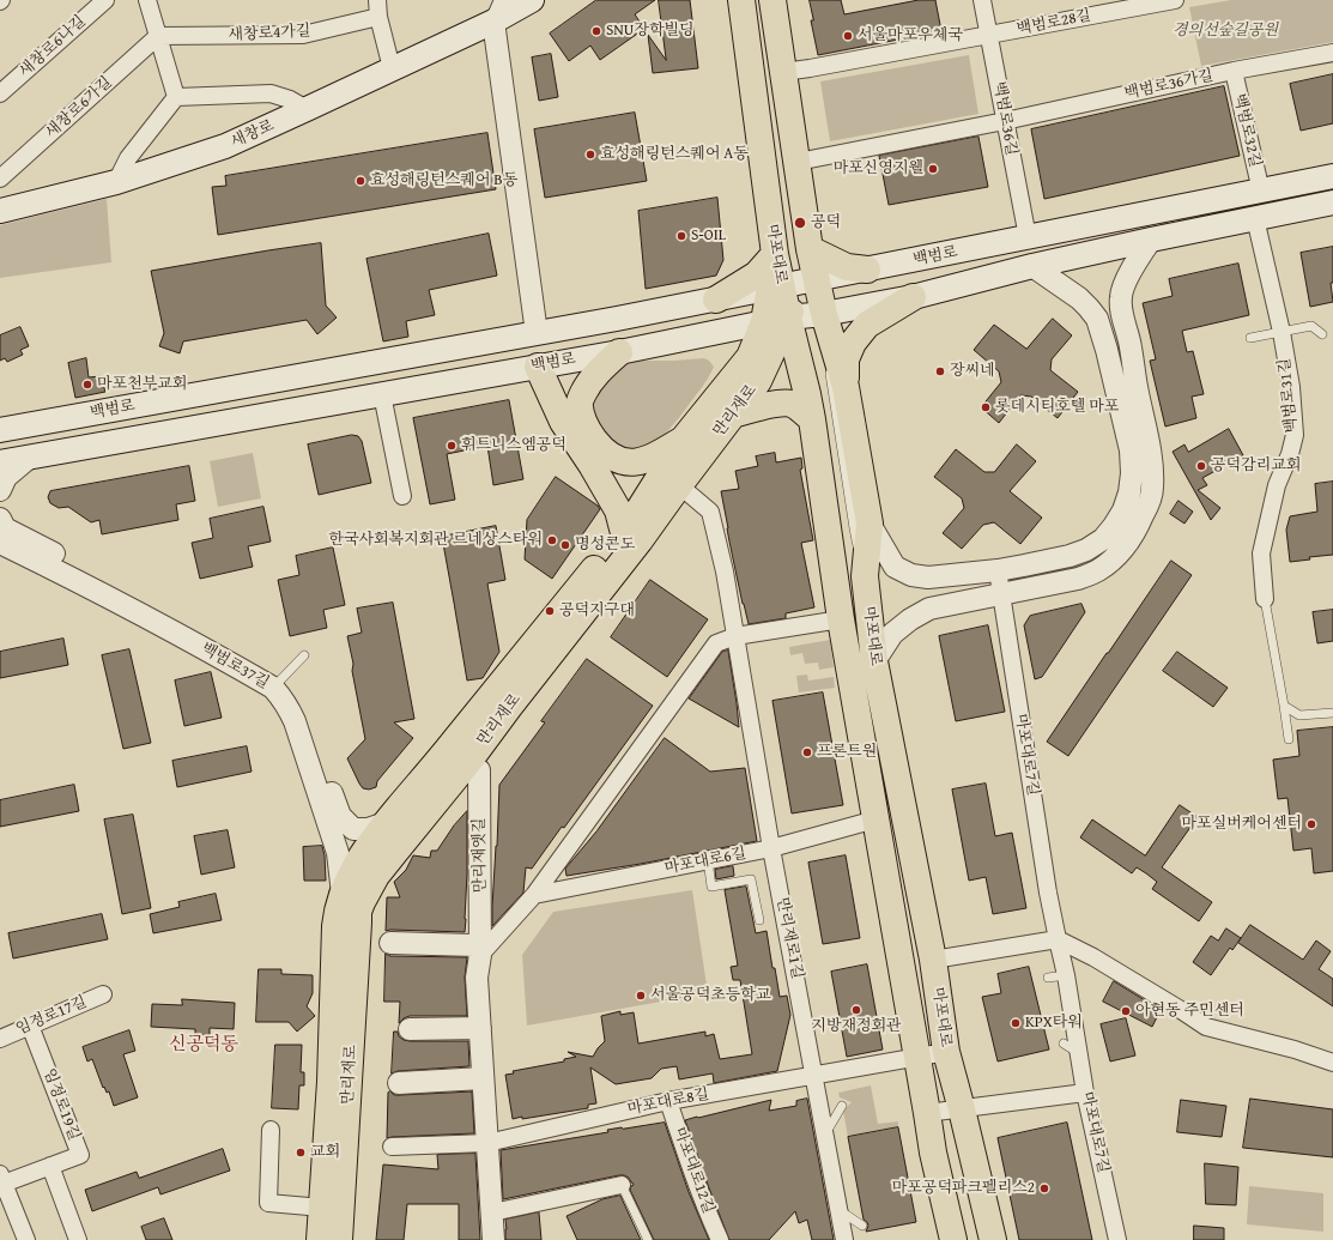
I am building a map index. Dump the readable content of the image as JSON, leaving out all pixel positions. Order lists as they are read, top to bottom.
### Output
{
  "streets": {
    "main road": [
      "새창로",
      "마포대로",
      "백범로",
      "만리재로"
    ],
    "street": [
      "백범로28길",
      "새창로4가길",
      "새창로6나길",
      "백범로36가길",
      "새창로6가길",
      "백범로36길",
      "백범로32길",
      "백범로31길",
      "백범로37길",
      "마포대로7길",
      "만리재옛길",
      "마포대로6길",
      "만리재로1길",
      "임정로17길",
      "마포대로8길",
      "임정로19길",
      "마포대로12길"
    ]
  },
  "crossings": [
    ["백범로28길", "백범로36길"],
    ["새창로4가길", "새창로6가길"],
    ["백범로36가길", "백범로36길"],
    ["백범로36가길", "백범로32길"],
    ["백범로36길", "백범로"],
    ["백범로32길", "백범로"],
    ["새창로", "백범로"],
    ["마포대로", "백범로"],
    ["마포대로", "만리재로"],
    ["마포대로", "마포대로6길"],
    ["마포대로", "만리재로1길"],
    ["마포대로", "마포대로8길"],
    ["백범로", "백범로31길"],
    ["백범로", "만리재로"],
    ["만리재로", "백범로37길"],
    ["만리재로", "만리재옛길"],
    ["만리재로", "만리재로1길"],
    ["만리재옛길", "마포대로8길"],
    ["마포대로6길", "만리재로1길"],
    ["만리재로1길", "마포대로8길"],
    ["임정로17길", "임정로19길"],
    ["마포대로8길", "마포대로12길"]
  ],
  "districts": ["신공덕동"],
  "parks": ["경의선숲길공원"],
  "places": [
    "SNU장학빌딩",
    "서울마포우체국",
    "효성해링턴스퀘어 A동",
    "마포신영지웰",
    "효성해링턴스퀘어 B동",
    "공덕",
    "S-OIL",
    "장씨네",
    "마포천부교회",
    "롯데시티호텔 마포",
    "휘트니스엠공덕",
    "공덕감리교회",
    "한국사회복지회관 르네상스타워",
    "명성콘도",
    "공덕지구대",
    "프론트원",
    "마포실버케어센터",
    "서울공덕초등학교",
    "지방재정회관",
    "아현동 주민센터",
    "KPX타워",
    "교회",
    "마포공덕파크펠리스2"
  ]
}
